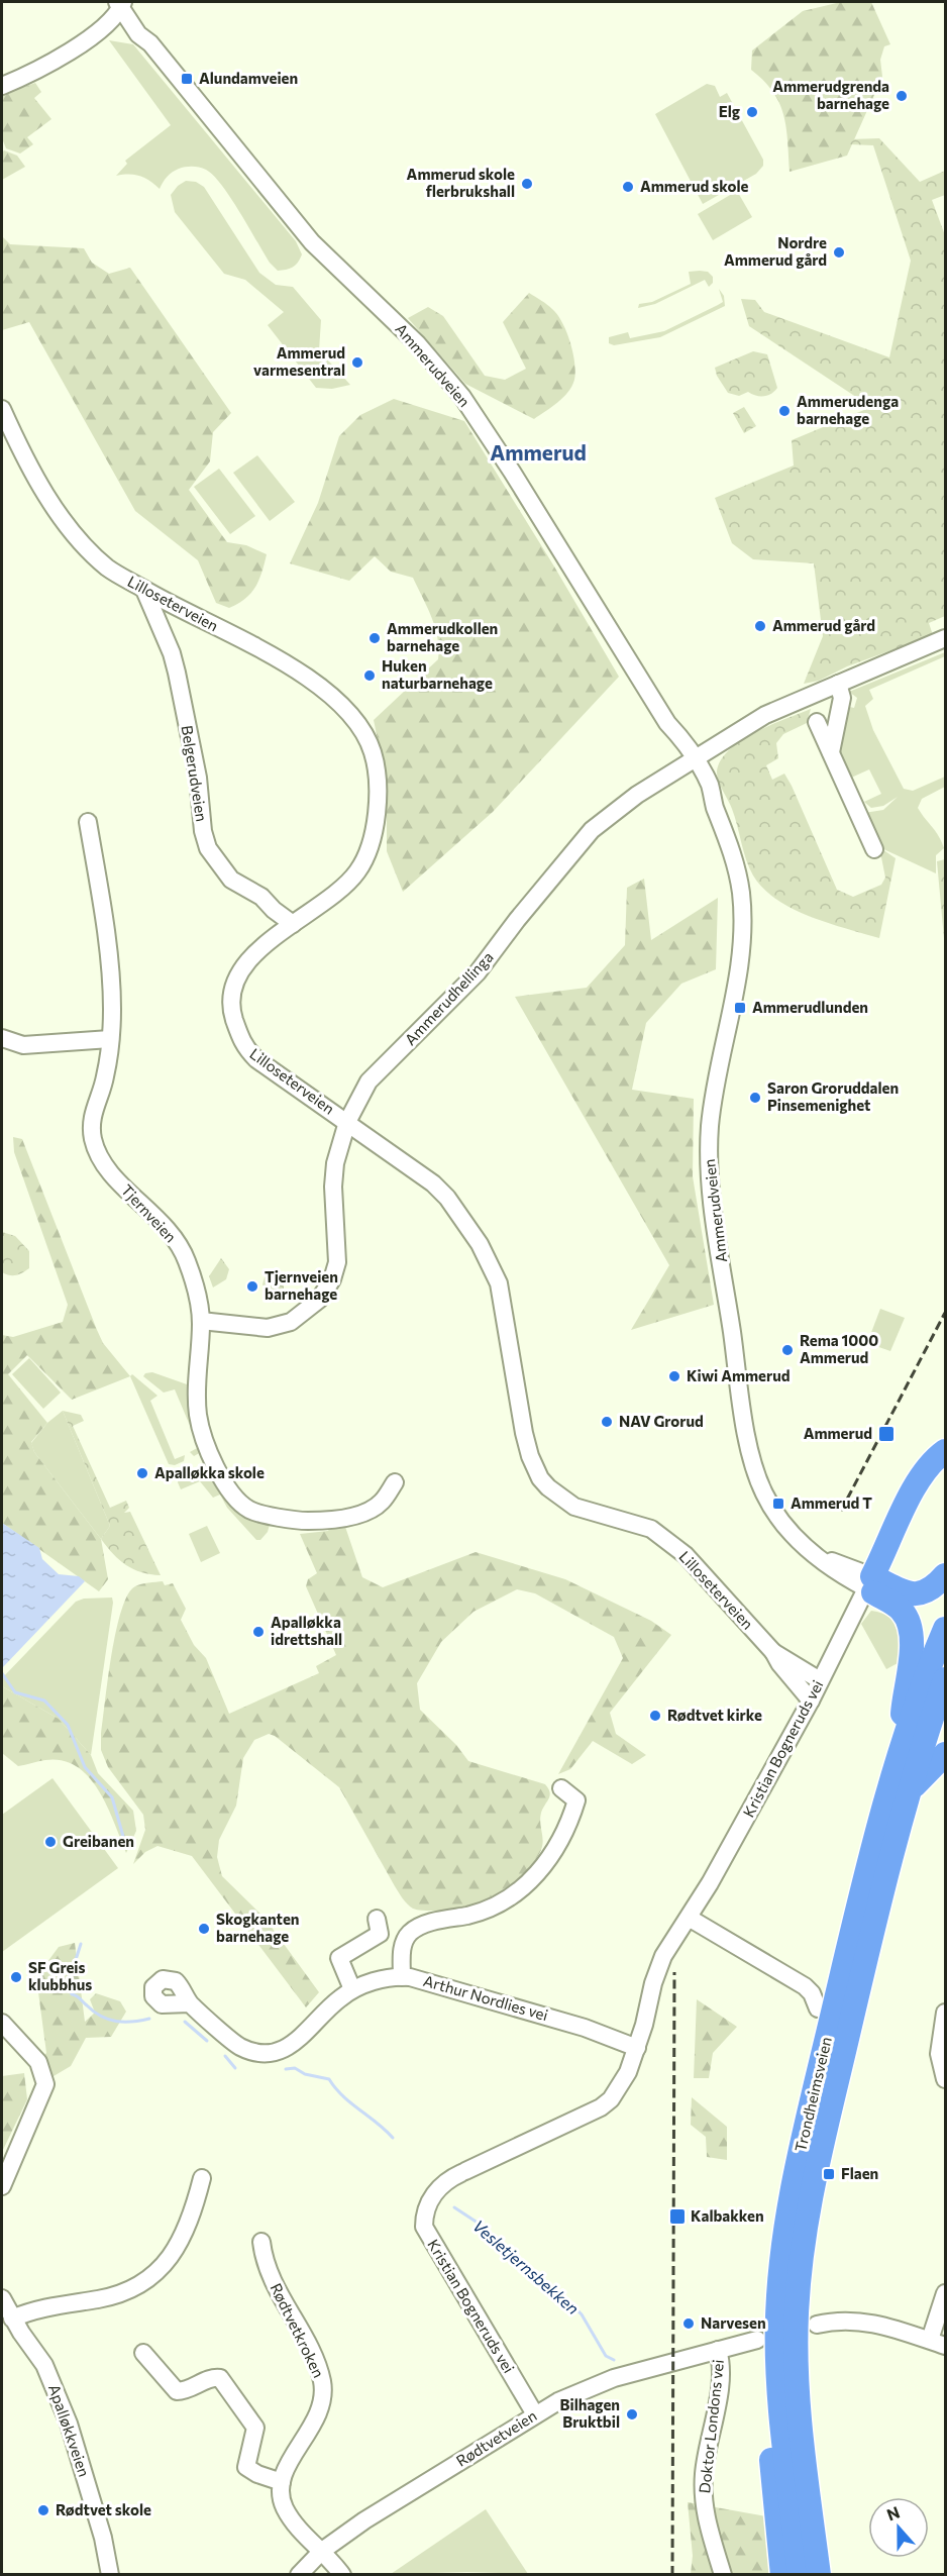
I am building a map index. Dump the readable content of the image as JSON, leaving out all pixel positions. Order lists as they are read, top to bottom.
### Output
{
  "streets": {
    "highway": ["Trondheimsveien"],
    "street": [
      "Ammerudveien",
      "Lilloseterveien",
      "Belgerudveien",
      "Ammerudhellinga",
      "Tjernveien",
      "Kristian Bogneruds vei",
      "Arthur Nordlies vei",
      "Rødtvetkroken",
      "Doktor Londons vei",
      "Apalløkkveien",
      "Rødtvetveien"
    ]
  },
  "crossings": [
    ["Ammerudveien", "Ammerudhellinga"],
    ["Ammerudveien", "Kristian Bogneruds vei"],
    ["Lilloseterveien", "Belgerudveien"],
    ["Lilloseterveien", "Ammerudhellinga"],
    ["Lilloseterveien", "Kristian Bogneruds vei"],
    ["Ammerudhellinga", "Tjernveien"],
    ["Kristian Bogneruds vei", "Arthur Nordlies vei"],
    ["Kristian Bogneruds vei", "Rødtvetveien"],
    ["Doktor Londons vei", "Rødtvetveien"]
  ],
  "districts": ["Ammerud"],
  "water": ["Vesletjernsbekken"],
  "places": {
    "transit": [
      "Alundamveien",
      "Ammerudlunden",
      "Ammerud",
      "Ammerud T",
      "Flaen",
      "Kalbakken"
    ],
    "other": [
      "Ammerudgrenda barnehage",
      "Elg",
      "Ammerud skole flerbrukshall",
      "Ammerud skole",
      "Nordre Ammerud gård",
      "Ammerud varmesentral",
      "Ammerudenga barnehage",
      "Ammerud gård",
      "Ammerudkollen barnehage",
      "Huken naturbarnehage",
      "Saron Groruddalen Pinsemenighet",
      "Tjernveien barnehage",
      "Rema 1000 Ammerud",
      "Kiwi Ammerud",
      "NAV Grorud",
      "Apalløkka skole",
      "Apalløkka idrettshall",
      "Rødtvet kirke",
      "Greibanen",
      "Skogkanten barnehage",
      "SF Greis klubbhus",
      "Narvesen",
      "Bilhagen Bruktbil",
      "Rødtvet skole"
    ]
  },
  "north": "top"
}
